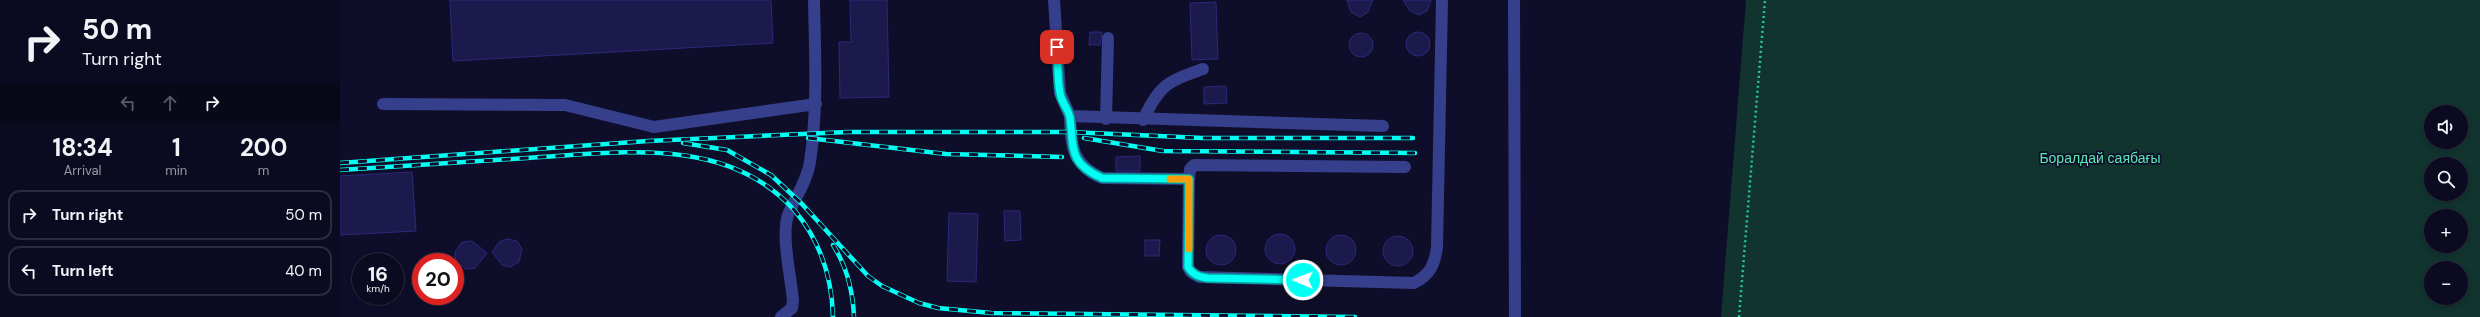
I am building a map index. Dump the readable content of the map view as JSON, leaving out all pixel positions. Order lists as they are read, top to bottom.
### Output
{
  "parks": ["Боралдай саябағы"],
  "page": {
    "turn": ["50 m", "Turn right"],
    "map_buttons": ["+", "−"],
    "eta": [
      "18:34",
      "Arrival",
      "1",
      "min",
      "200",
      "m"
    ],
    "list": [
      {
        "name": "Turn right",
        "value": "50 m"
      },
      {
        "name": "Turn left",
        "value": "40 m"
      }
    ],
    "speed": "16 km/h",
    "limit": "20"
  }
}
